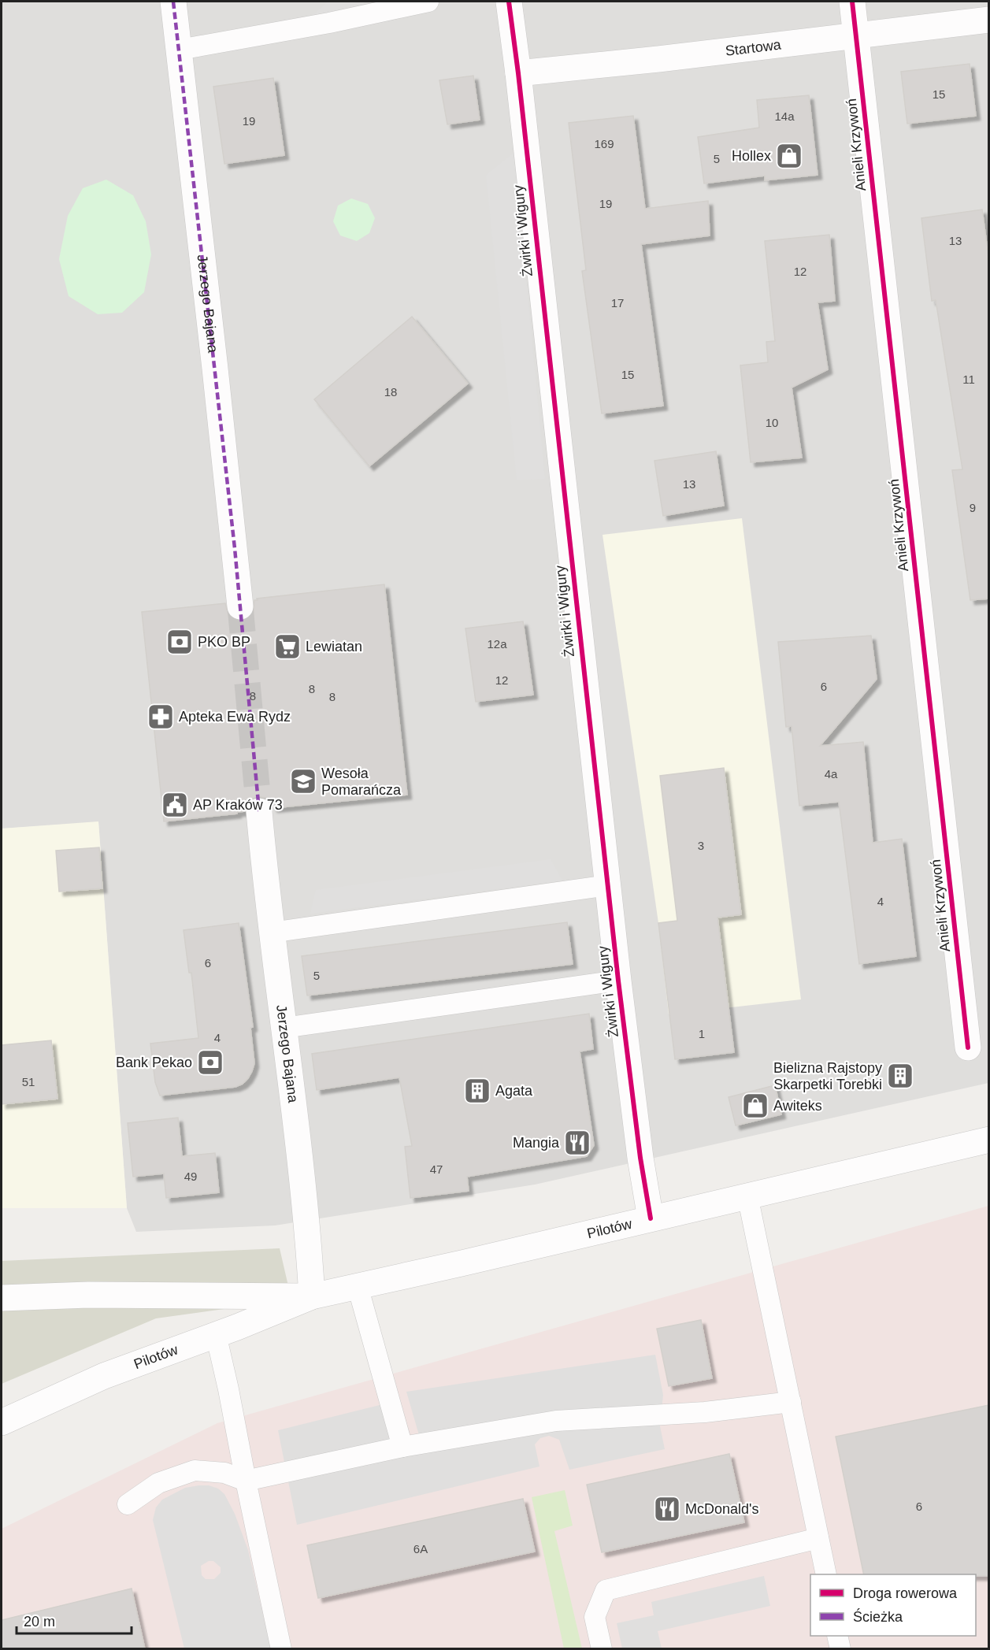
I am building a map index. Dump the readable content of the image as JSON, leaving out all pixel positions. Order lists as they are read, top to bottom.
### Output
{
  "streets": {
    "street": [
      "Startowa",
      "Anieli Krzywoń",
      "Żwirki i Wigury",
      "Jerzego Bajana",
      "Pilotów"
    ]
  },
  "crossings": [
    ["Startowa", "Anieli Krzywoń"],
    ["Startowa", "Żwirki i Wigury"],
    ["Żwirki i Wigury", "Pilotów"],
    ["Jerzego Bajana", "Pilotów"]
  ],
  "places": {
    "shop": ["Hollex", "Awiteks"],
    "bank": ["PKO BP", "Bank Pekao"],
    "supermarket": ["Lewiatan"],
    "pharmacy": ["Apteka Ewa Rydz"],
    "school or university": ["Wesoła Pomarańcza"],
    "public building": ["AP Kraków 73"],
    "building": ["Bielizna Rajstopy Skarpetki Torebki", "Agata"],
    "restaurant": ["Mangia", "McDonald's"]
  },
  "house_numbers": [
    "15",
    "14a",
    "19",
    "169",
    "5",
    "19",
    "13",
    "12",
    "17",
    "15",
    "11",
    "18",
    "10",
    "13",
    "9",
    "12a",
    "12",
    "6",
    "8",
    "8",
    "8",
    "4a",
    "3",
    "4",
    "6",
    "5",
    "1",
    "4",
    "51",
    "47",
    "49",
    "6",
    "6A"
  ],
  "legend": ["Droga rowerowa", "Ścieżka"],
  "scale_bar": "20 m"
}
